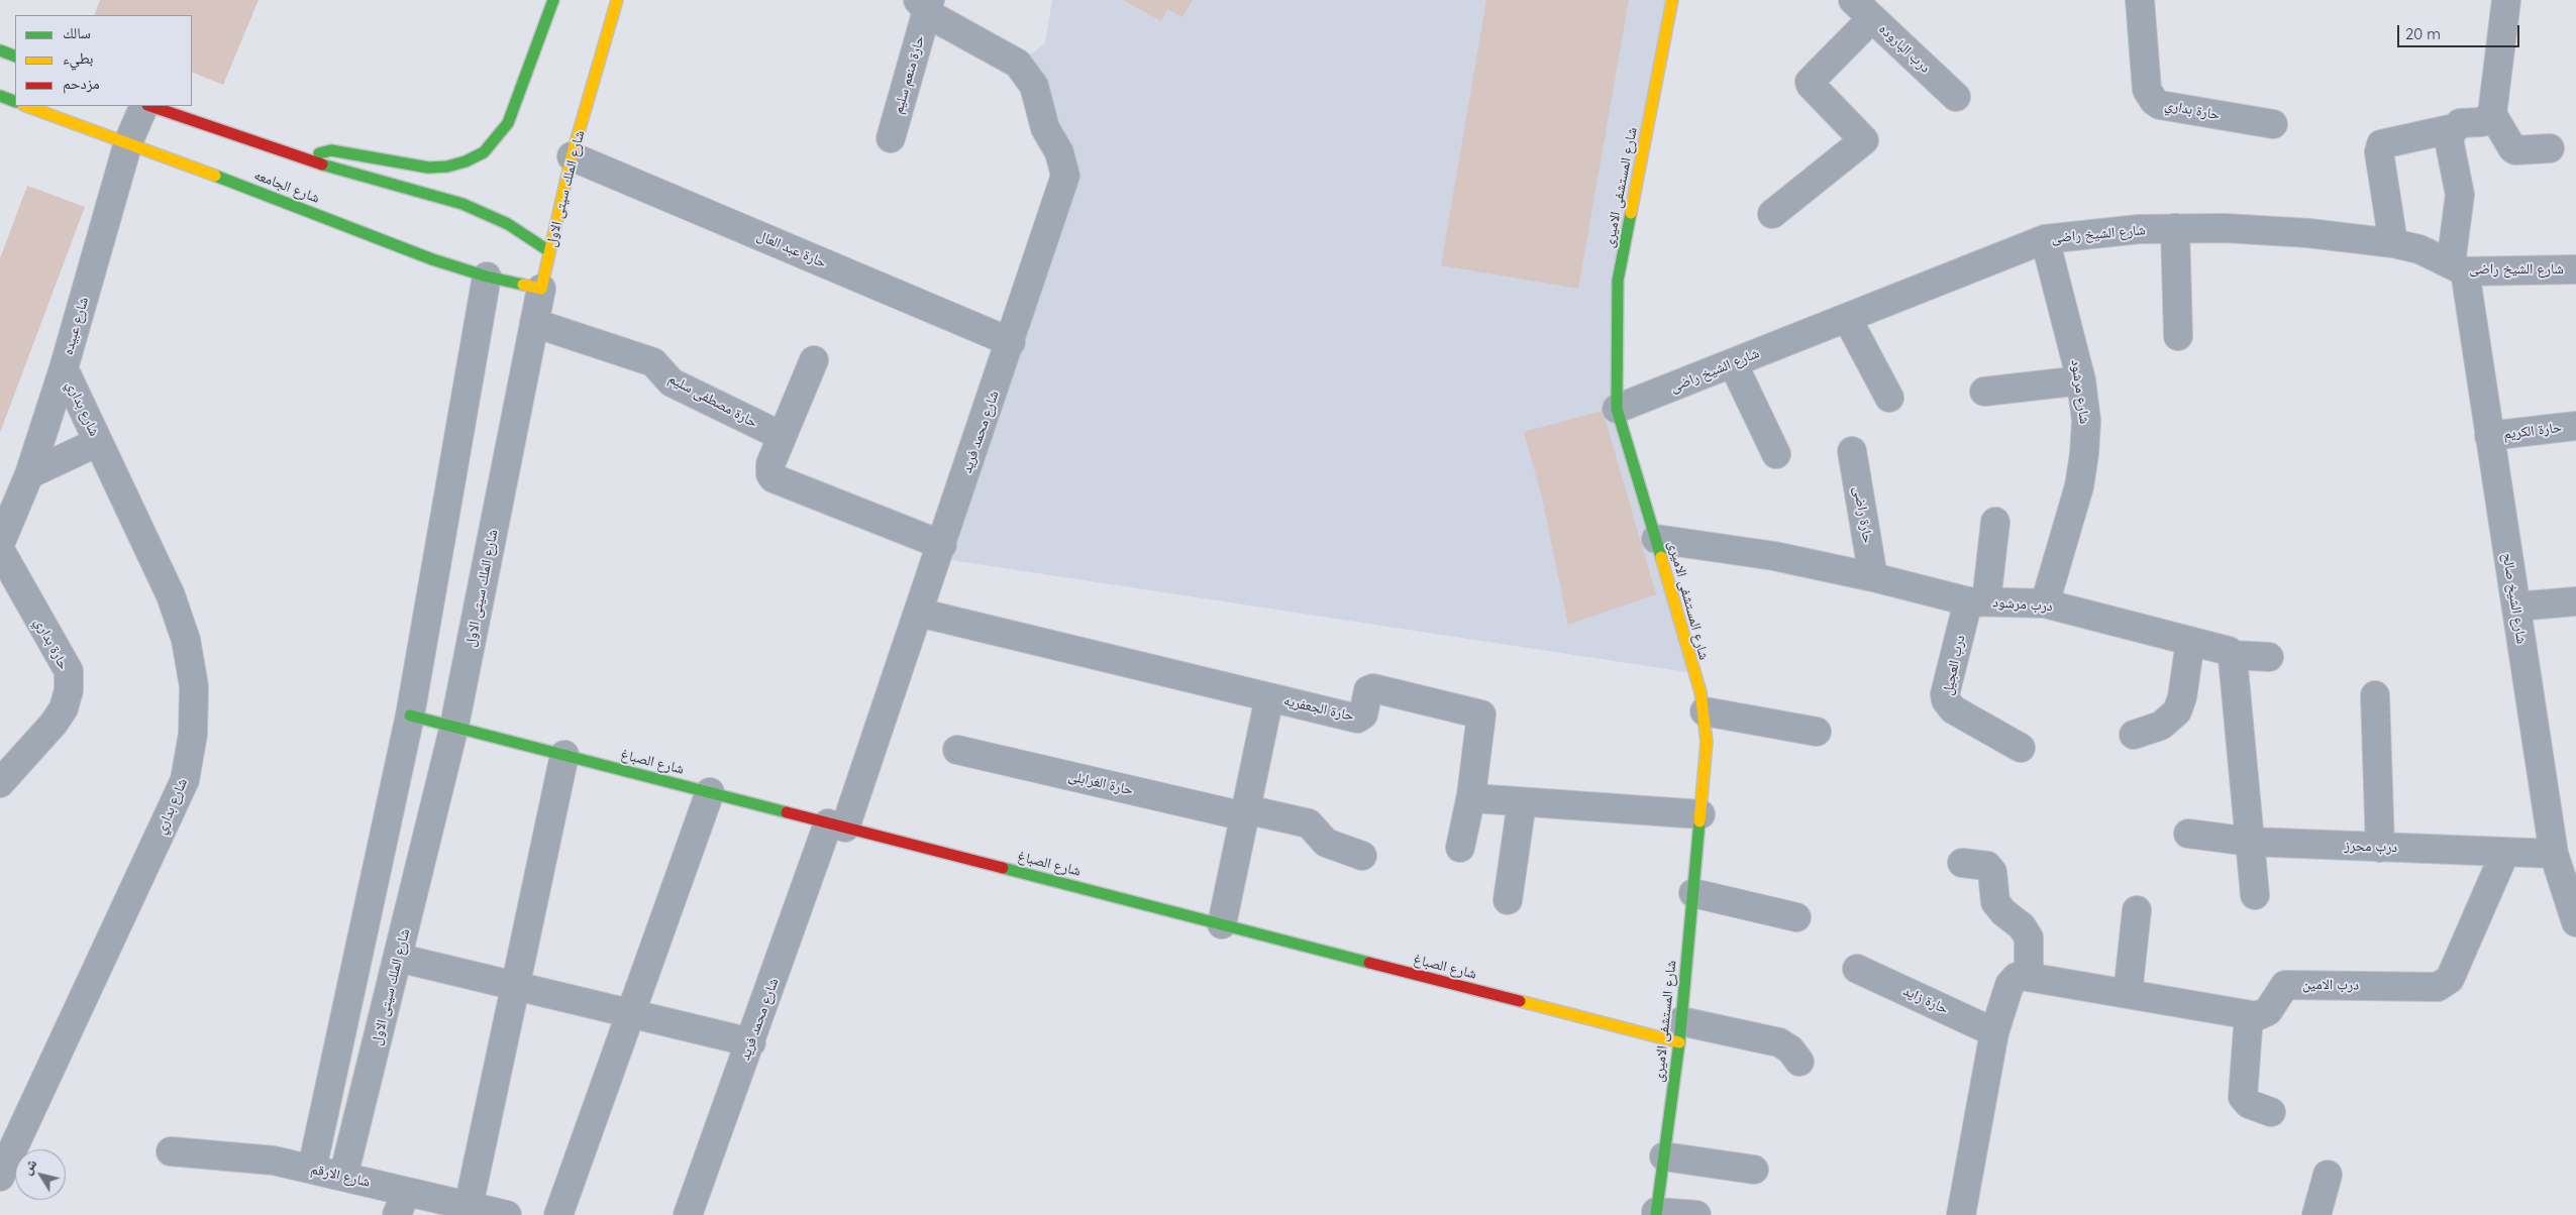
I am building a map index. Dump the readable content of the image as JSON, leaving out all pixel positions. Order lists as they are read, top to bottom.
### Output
{
  "streets": {
    "street": [
      "درب الباروده",
      "حارة منعم سليم",
      "حارة بداري",
      "شارع الجامعه",
      "شارع المستشفى الاميرى",
      "شارع الملك سيتى الاول",
      "شارع الشيخ راضى",
      "حارة عبد العال",
      "شارع عبيده",
      "شارع مرشود",
      "حارة مصطفى سليم",
      "شارع بداري",
      "حارة الكريم",
      "شارع محمد فريد",
      "حارة راضى",
      "شارع الشيخ صالح",
      "درب مرشود",
      "درب العجيل",
      "حارة الجعفريه",
      "شارع الصباغ",
      "حارة الغرابلى",
      "درب محرز",
      "درب الامين",
      "حارة زايد",
      "شارع الارقم"
    ]
  },
  "crossings": [
    ["حارة منعم سليم", "شارع محمد فريد"],
    ["شارع الجامعه", "شارع الملك سيتى الاول"],
    ["شارع الجامعه", "شارع عبيده"],
    ["شارع المستشفى الاميرى", "شارع الشيخ راضى"],
    ["شارع المستشفى الاميرى", "درب مرشود"],
    ["شارع المستشفى الاميرى", "شارع الصباغ"],
    ["شارع الملك سيتى الاول", "حارة عبد العال"],
    ["شارع الملك سيتى الاول", "حارة مصطفى سليم"],
    ["شارع الملك سيتى الاول", "شارع الصباغ"],
    ["شارع الملك سيتى الاول", "شارع الارقم"],
    ["شارع الشيخ راضى", "شارع مرشود"],
    ["شارع الشيخ راضى", "شارع الشيخ صالح"],
    ["حارة عبد العال", "شارع محمد فريد"],
    ["شارع عبيده", "شارع بداري"],
    ["شارع مرشود", "درب مرشود"],
    ["حارة الكريم", "شارع الشيخ صالح"],
    ["شارع محمد فريد", "حارة الجعفريه"],
    ["شارع محمد فريد", "شارع الصباغ"],
    ["حارة راضى", "درب مرشود"],
    ["شارع الشيخ صالح", "درب محرز"],
    ["درب مرشود", "درب العجيل"],
    ["درب محرز", "درب الامين"]
  ],
  "legend": ["سالك", "بطيء", "مزدحم"],
  "scale_bar": "20 m",
  "north": "top left"
}
